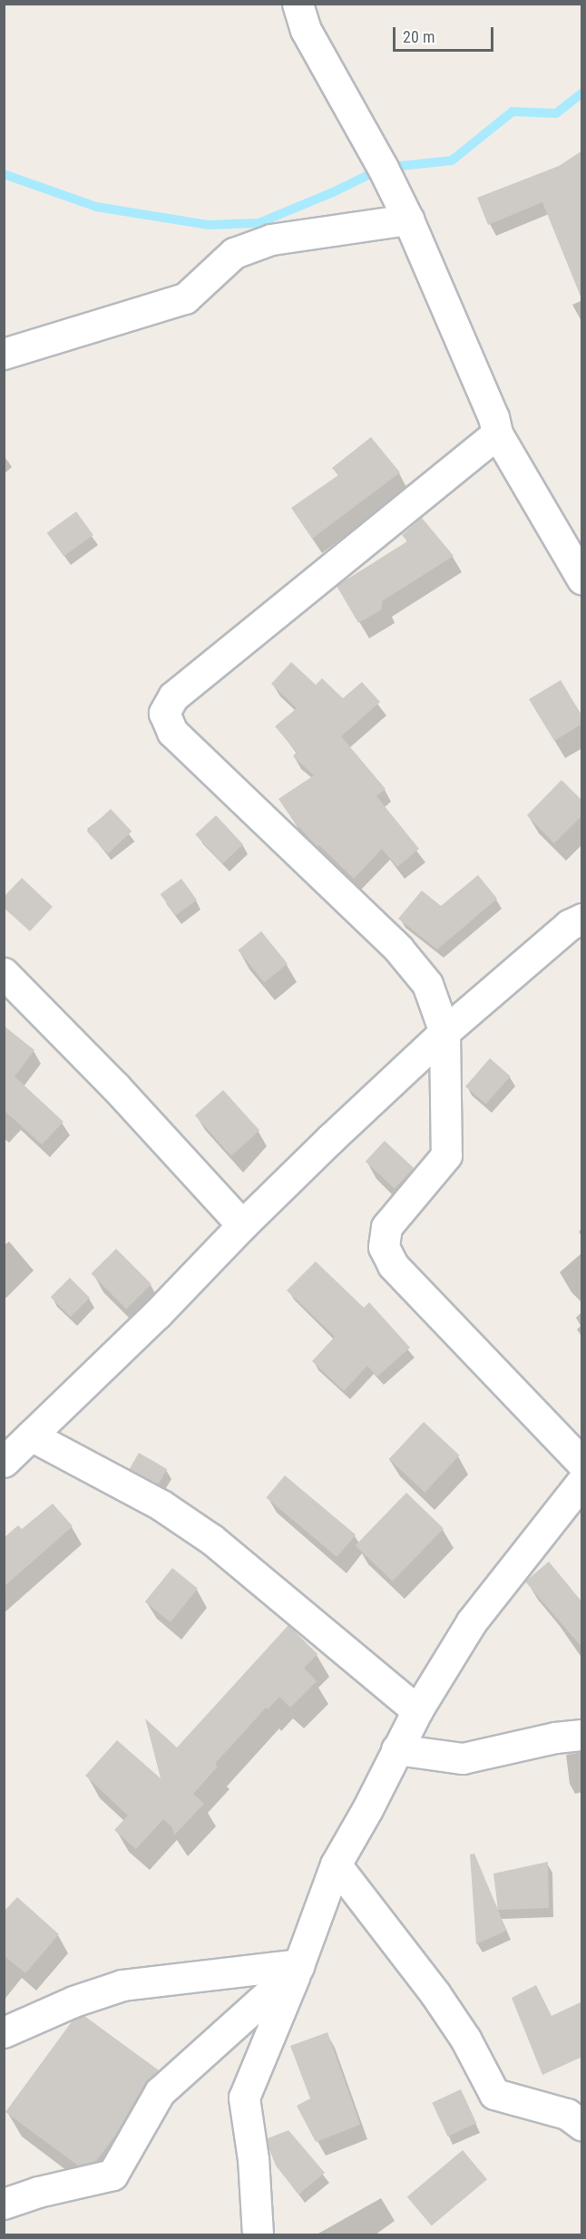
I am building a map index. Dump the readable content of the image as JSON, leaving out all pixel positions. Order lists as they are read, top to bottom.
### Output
{
  "scale_bar": "20 m"
}
